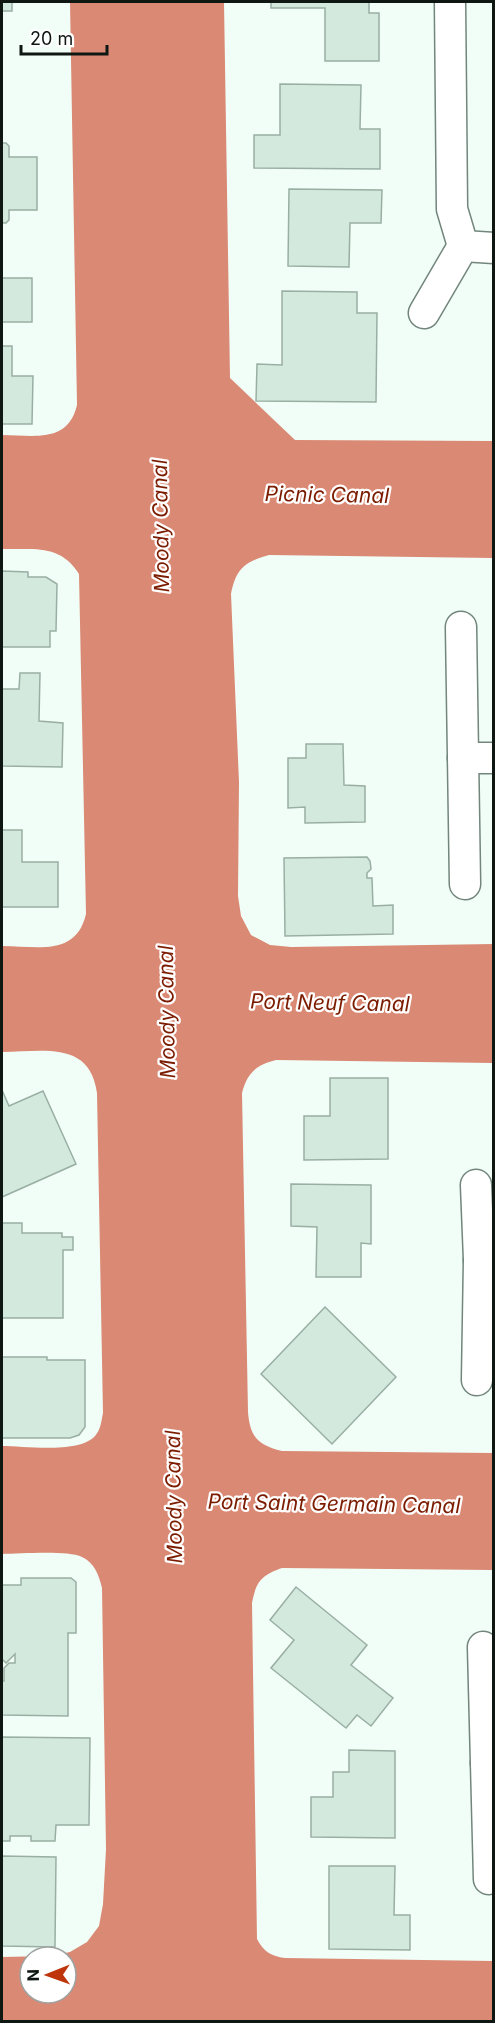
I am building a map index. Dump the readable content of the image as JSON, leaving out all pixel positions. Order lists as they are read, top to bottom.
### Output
{
  "water": [
    "Picnic Canal",
    "Moody Canal",
    "Port Neuf Canal",
    "Port Saint Germain Canal"
  ],
  "scale_bar": "20 m",
  "north": "left"
}
